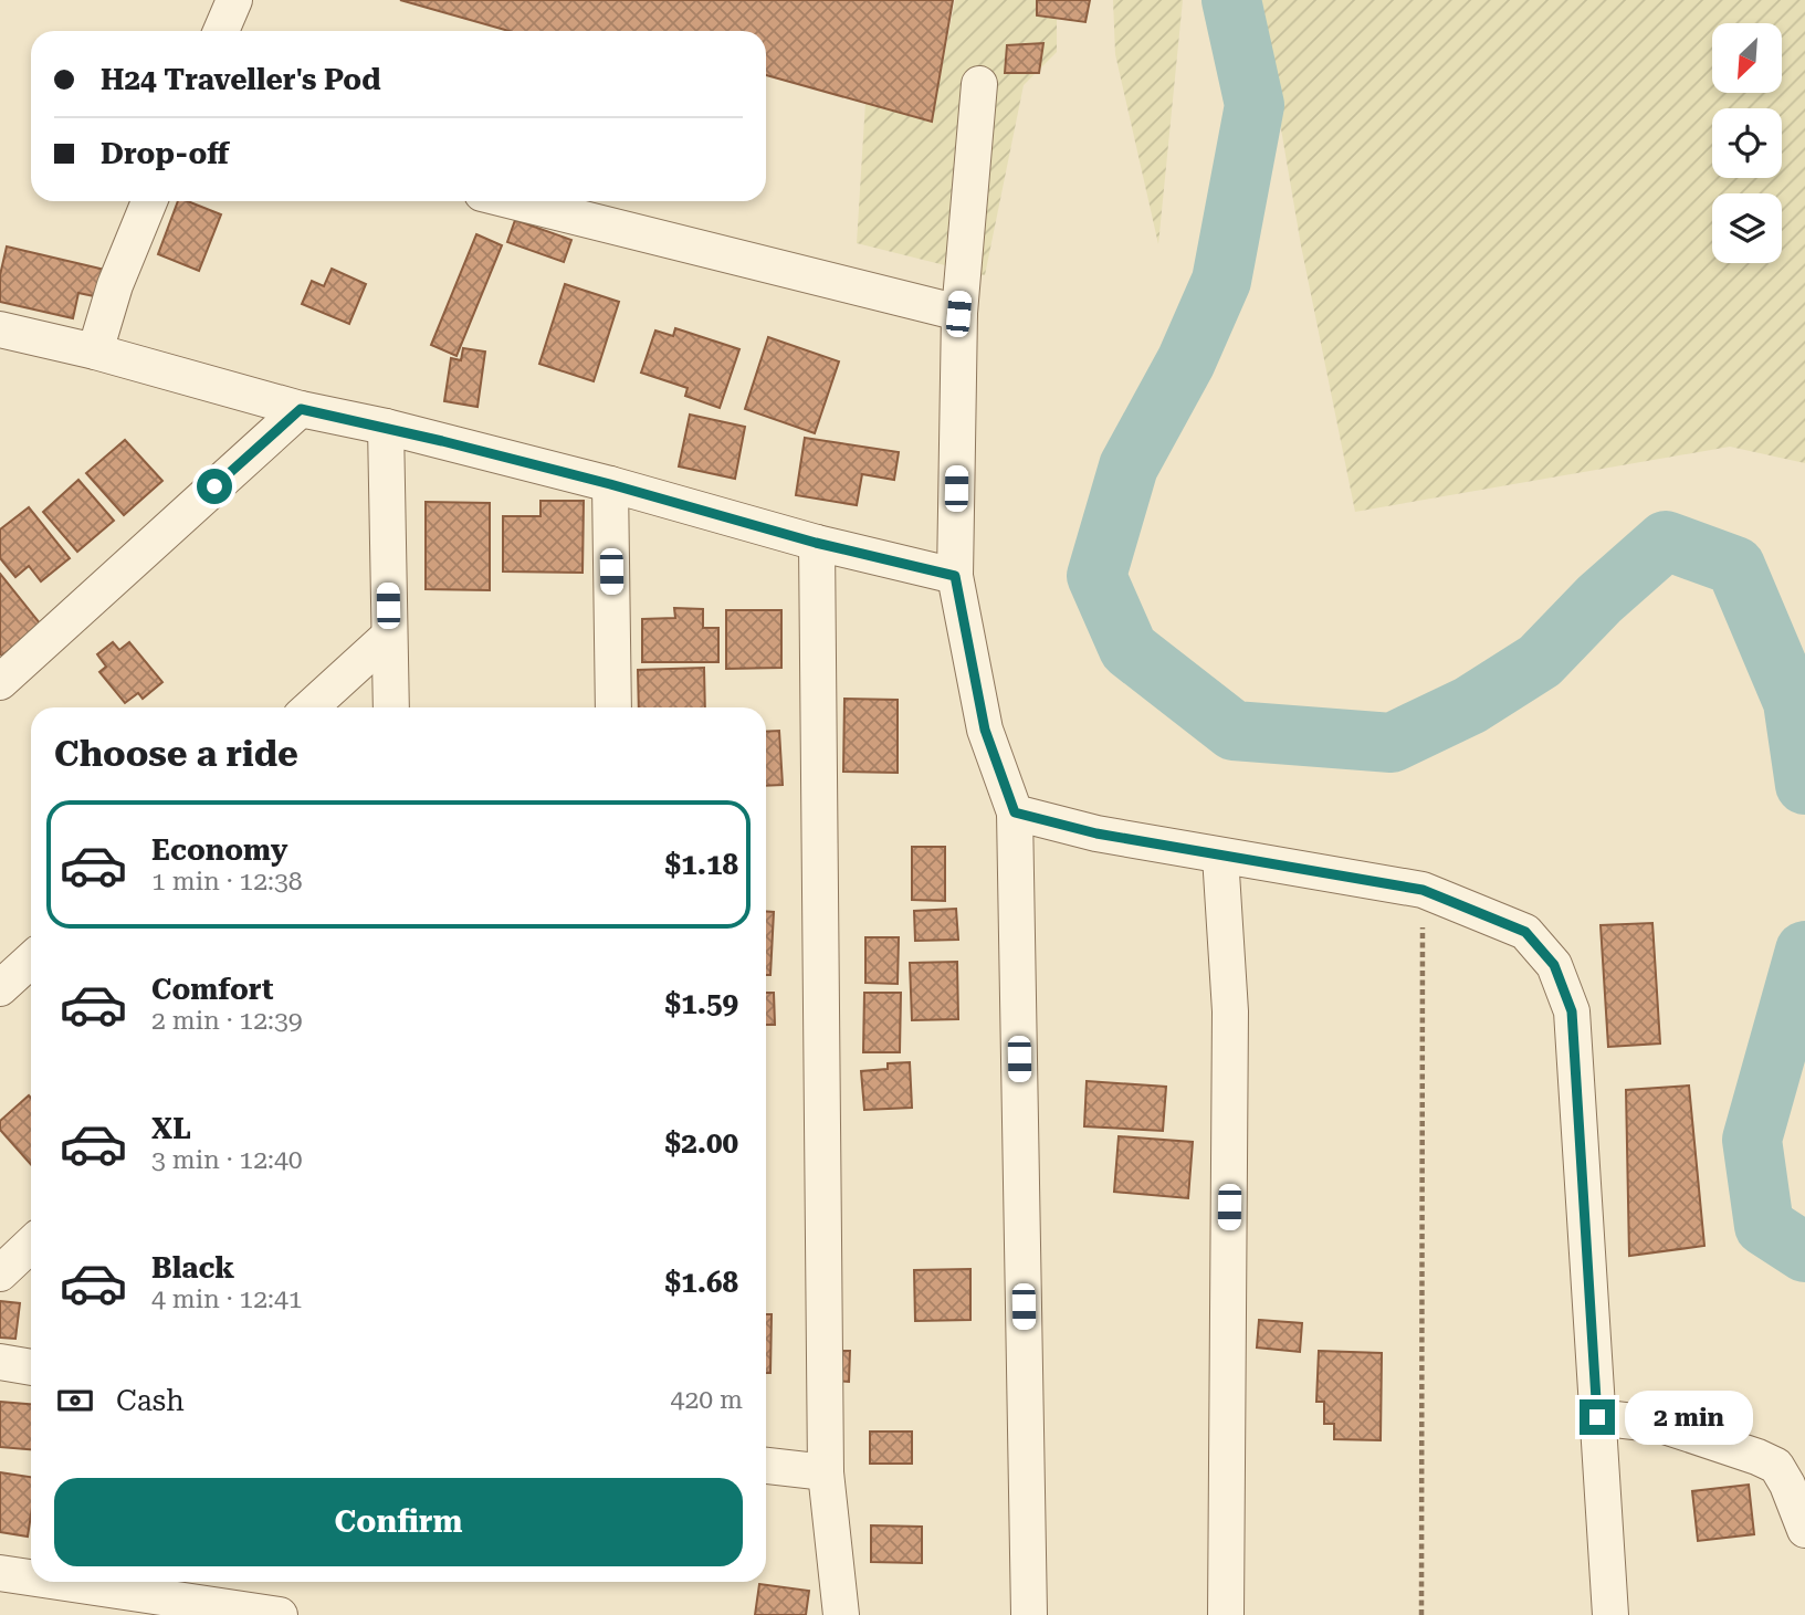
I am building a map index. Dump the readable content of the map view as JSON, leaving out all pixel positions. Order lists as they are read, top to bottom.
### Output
{
  "north": "bottom left",
  "page": {
    "banner": ["H24 Traveller's Pod", "Drop-off"],
    "heading": "Choose a ride",
    "list": [
      {
        "name": "Economy",
        "note": "1 min · 12:38",
        "value": "$1.18"
      },
      {
        "name": "Comfort",
        "note": "2 min · 12:39",
        "value": "$1.59"
      },
      {
        "name": "XL",
        "note": "3 min · 12:40",
        "value": "$2.00"
      },
      {
        "name": "Black",
        "note": "4 min · 12:41",
        "value": "$1.68"
      }
    ],
    "pay": ["Cash", "420 m"],
    "bubble": "2 min",
    "buttons": "Confirm"
  }
}
